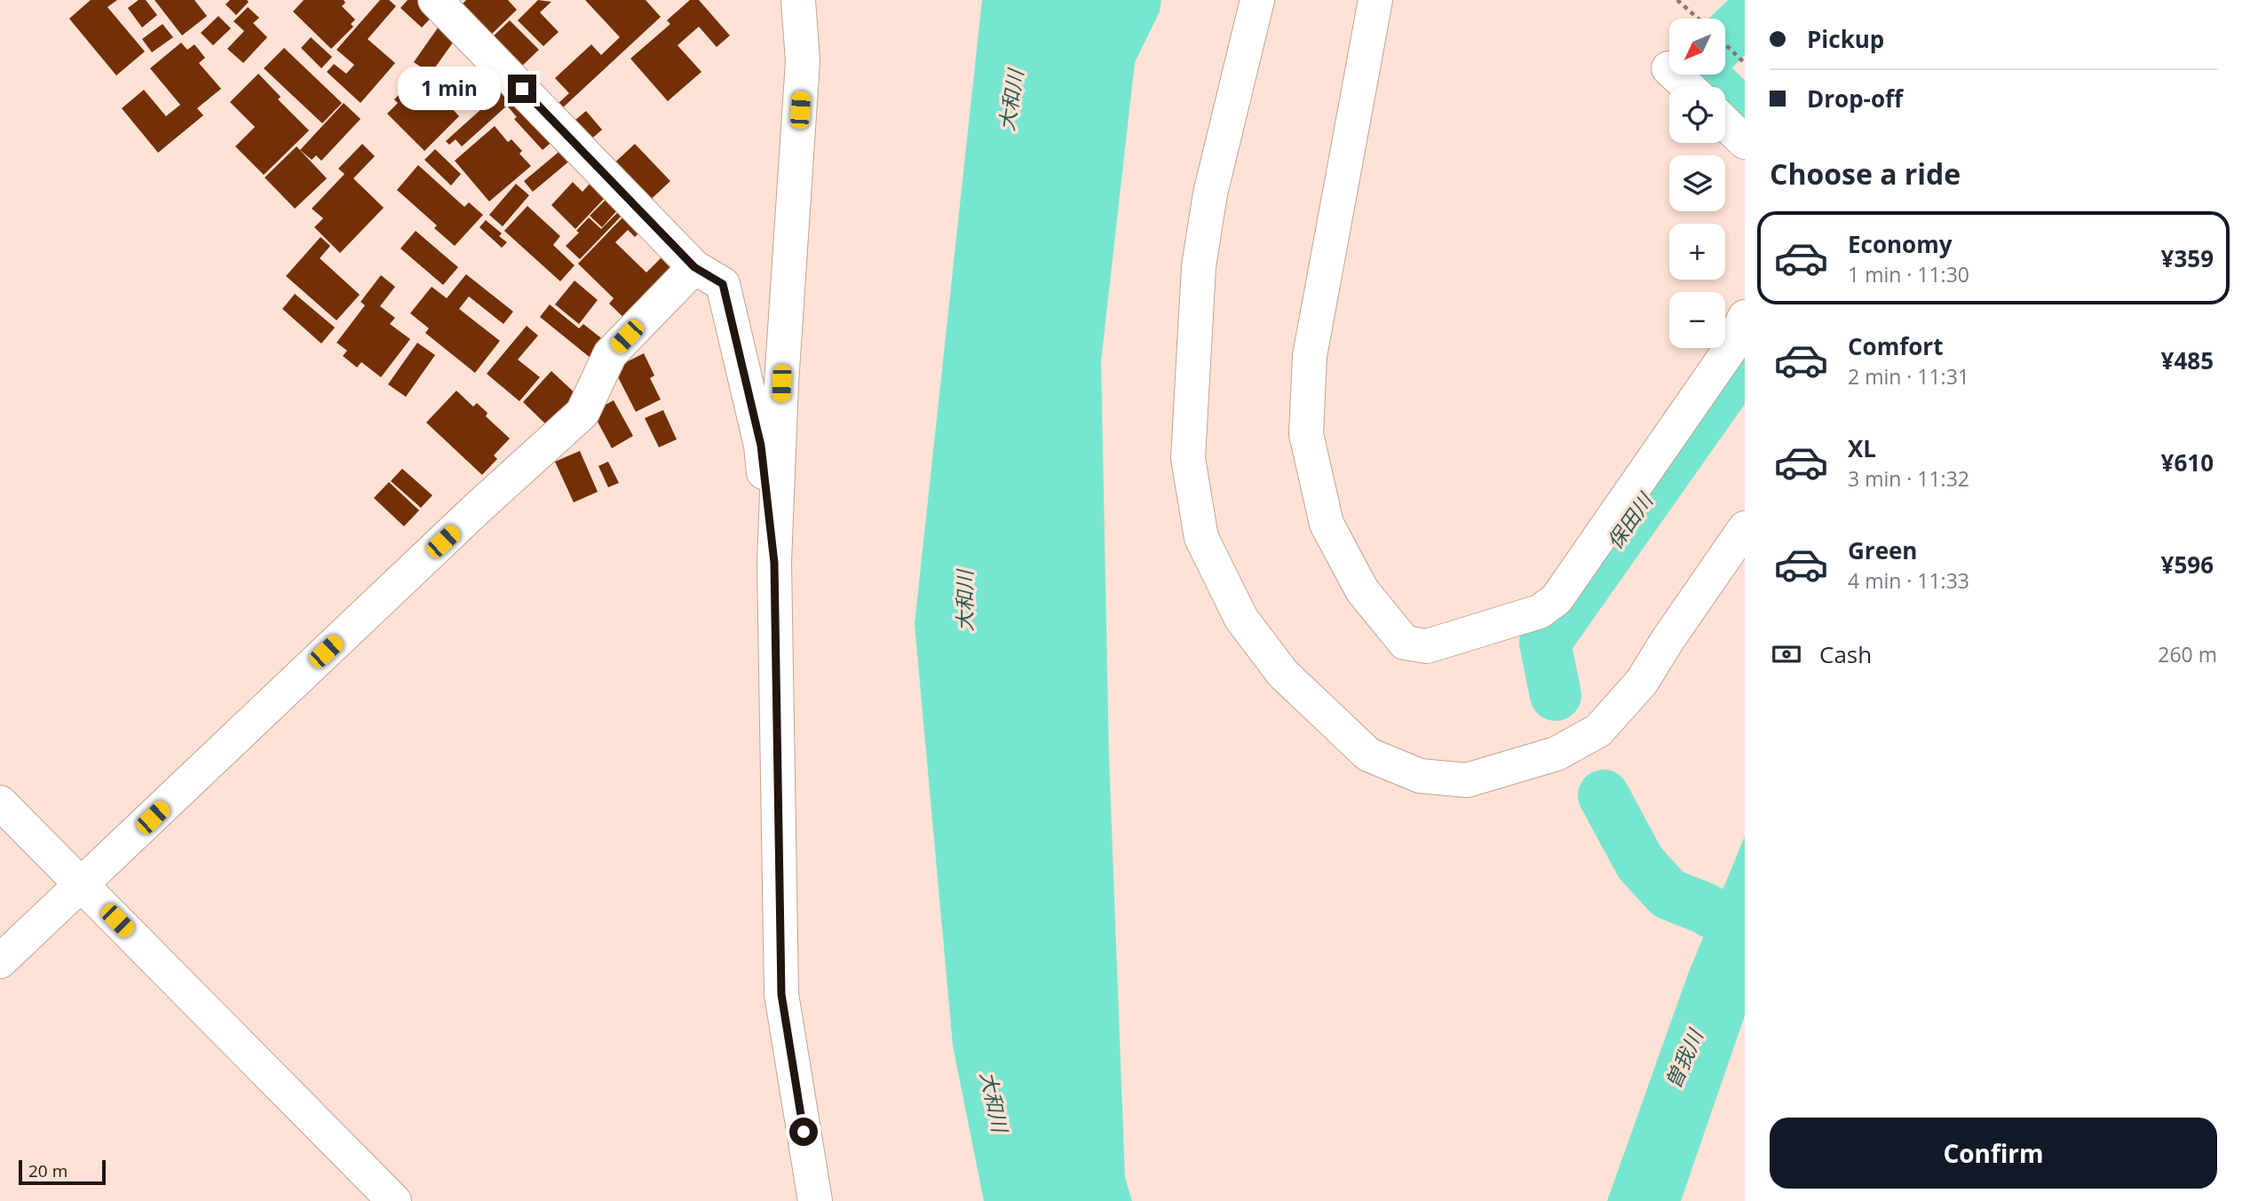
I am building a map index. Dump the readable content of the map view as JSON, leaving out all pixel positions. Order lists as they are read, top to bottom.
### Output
{
  "water": ["大和川", "保田川", "曽我川"],
  "scale_bar": "20 m",
  "north": "bottom left",
  "page": {
    "banner": ["Pickup", "Drop-off"],
    "map_buttons": ["+", "−"],
    "bubble": "1 min",
    "heading": "Choose a ride",
    "list": [
      {
        "name": "Economy",
        "note": "1 min · 11:30",
        "value": "¥359"
      },
      {
        "name": "Comfort",
        "note": "2 min · 11:31",
        "value": "¥485"
      },
      {
        "name": "XL",
        "note": "3 min · 11:32",
        "value": "¥610"
      },
      {
        "name": "Green",
        "note": "4 min · 11:33",
        "value": "¥596"
      }
    ],
    "pay": ["Cash", "260 m"],
    "buttons": "Confirm",
    "scale": "20 m"
  }
}
